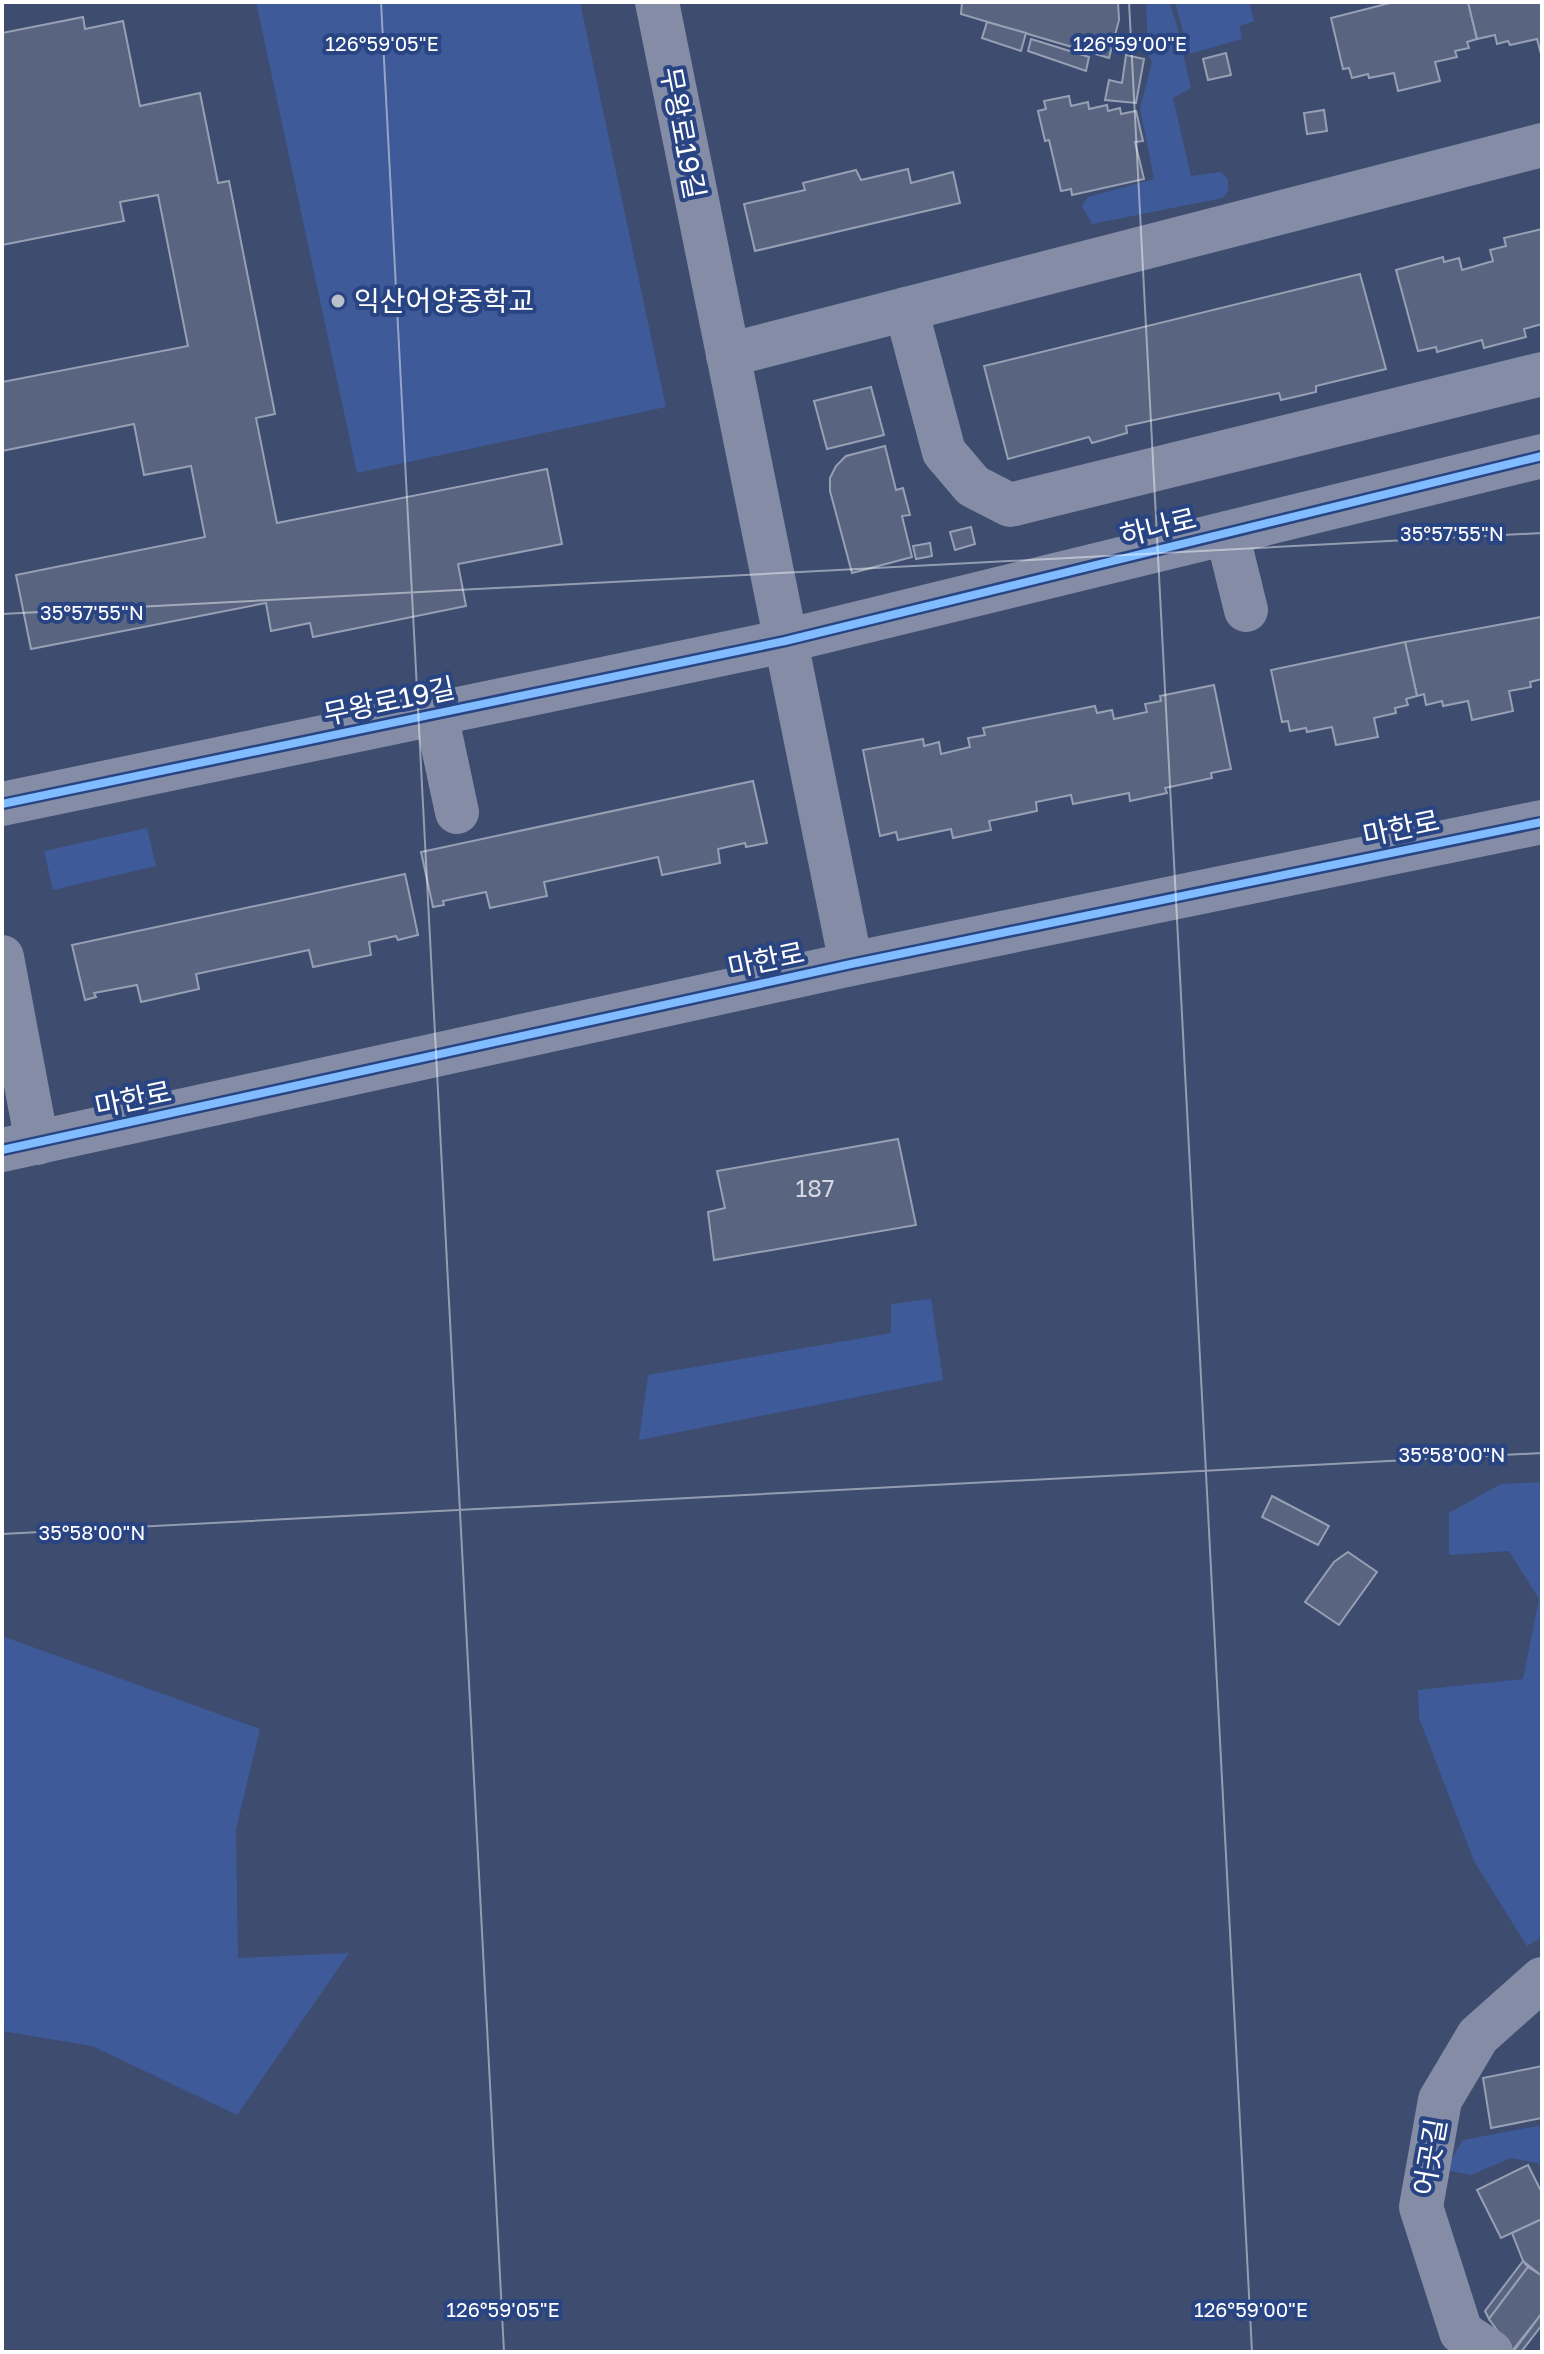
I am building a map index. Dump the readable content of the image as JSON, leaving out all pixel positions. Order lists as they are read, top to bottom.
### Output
{
  "streets": {
    "street": [
      "무왕로19길",
      "하나로",
      "마한로",
      "어곳길"
    ]
  },
  "crossings": [
    ["무왕로19길", "하나로"],
    ["무왕로19길", "마한로"]
  ],
  "places": ["익산어양중학교"],
  "house_numbers": ["187"],
  "coordinates": [
    "126°59'05\"E",
    "126°59'00\"E",
    "35°57'55\"N",
    "35°58'00\"N"
  ]
}
